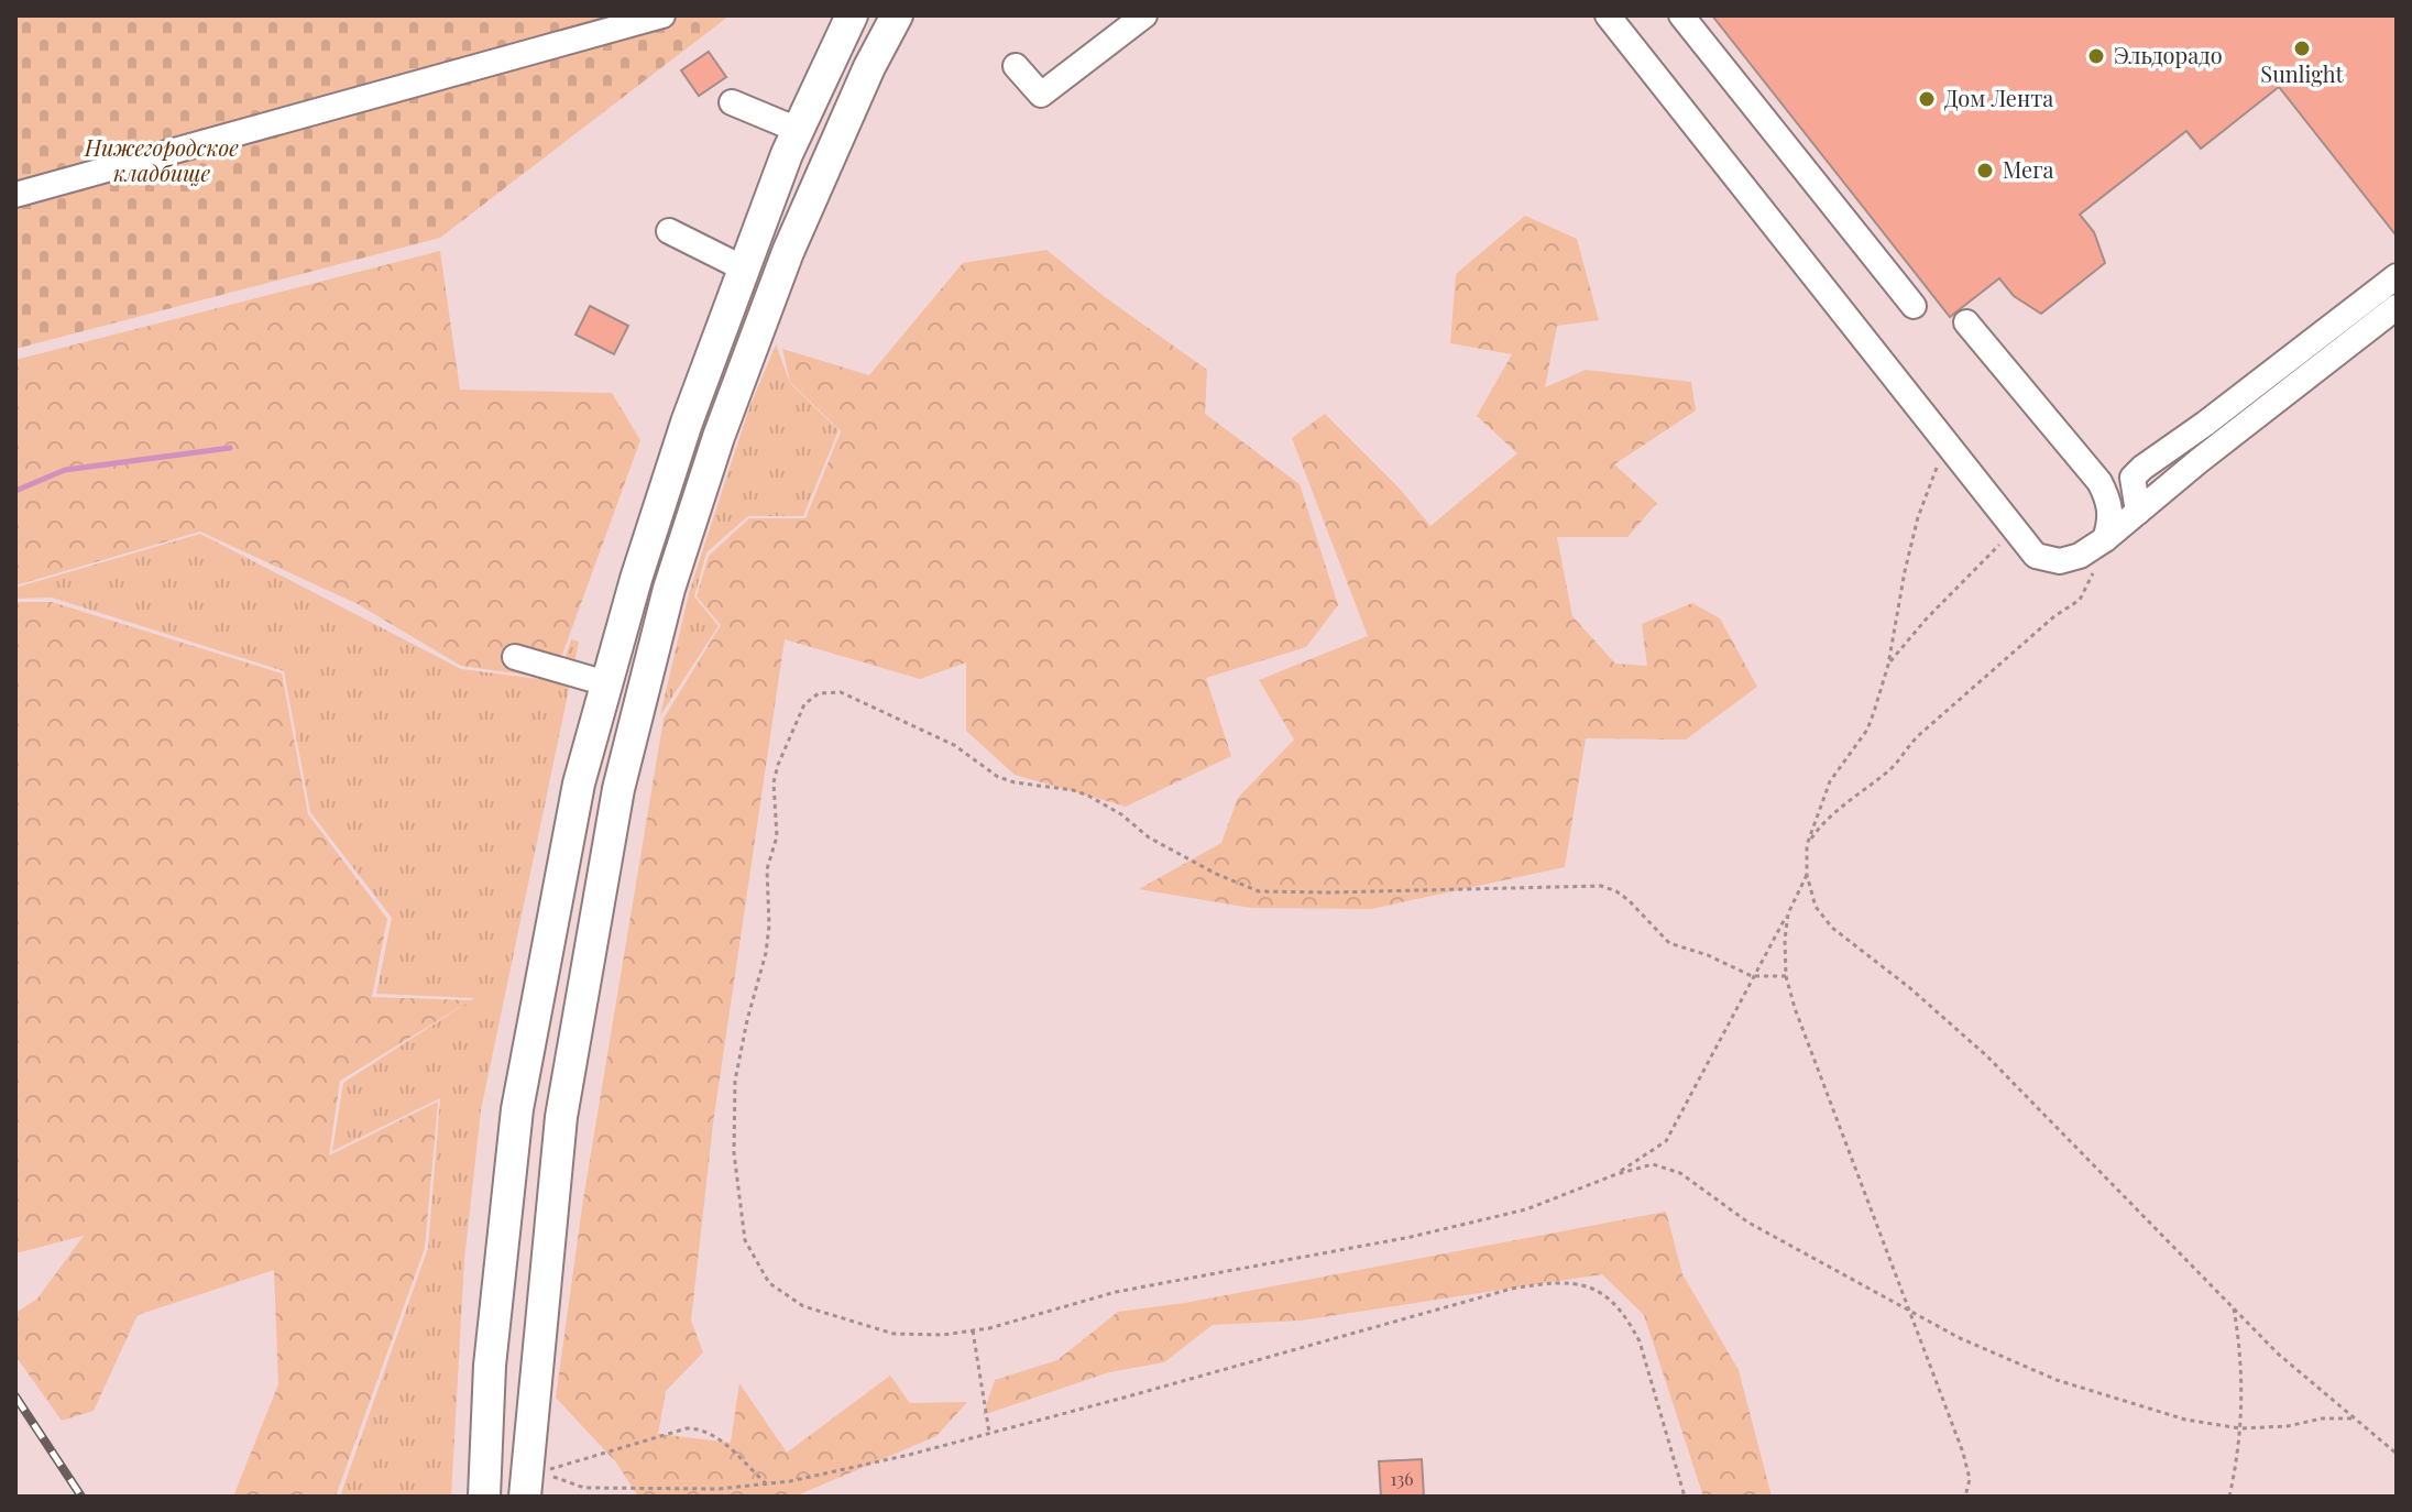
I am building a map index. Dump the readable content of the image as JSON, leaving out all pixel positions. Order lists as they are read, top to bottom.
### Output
{
  "parks": ["Нижегородское кладбище"],
  "places": [
    "Sunlight",
    "Эльдорадо",
    "Дом Лента",
    "Мега"
  ],
  "house_numbers": ["136"]
}
